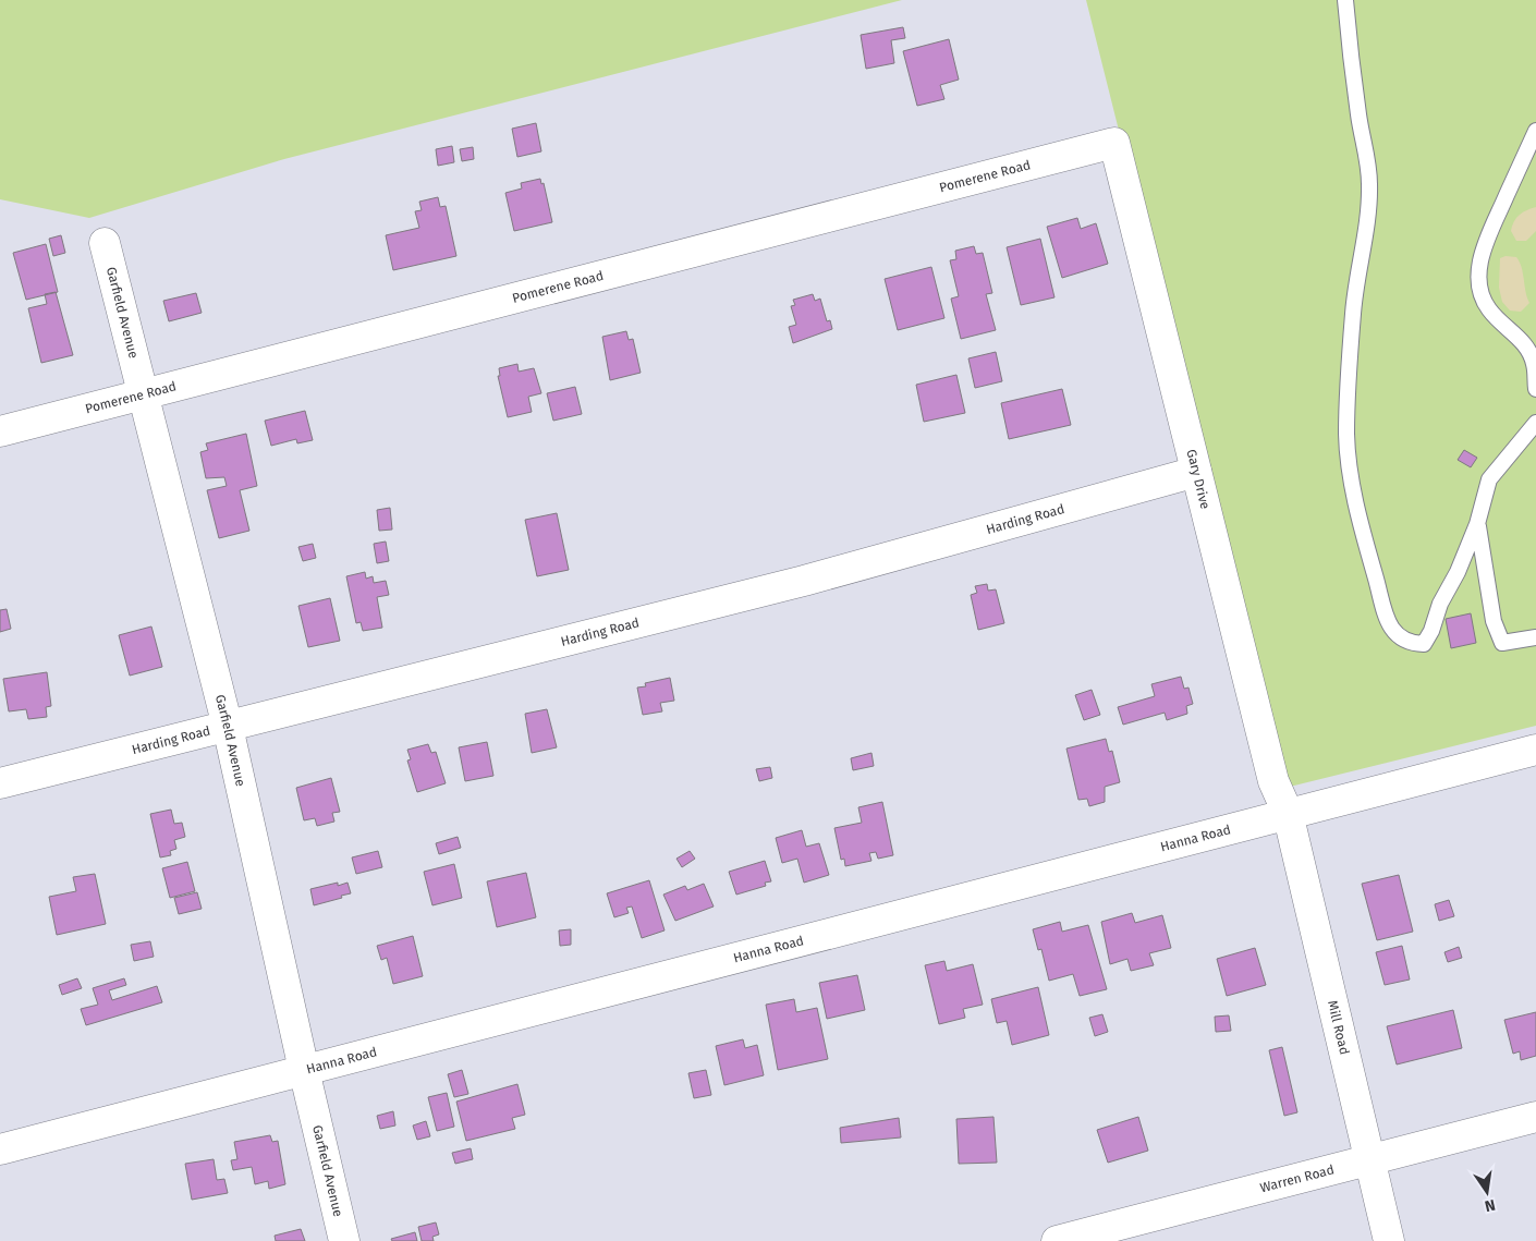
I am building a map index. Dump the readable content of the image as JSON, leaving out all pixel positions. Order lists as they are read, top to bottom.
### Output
{
  "streets": {
    "street": [
      "Pomerene Road",
      "Garfield Avenue",
      "Gary Drive",
      "Harding Road",
      "Hanna Road",
      "Mill Road",
      "Warren Road"
    ]
  },
  "crossings": [
    ["Pomerene Road", "Garfield Avenue"],
    ["Pomerene Road", "Gary Drive"],
    ["Garfield Avenue", "Harding Road"],
    ["Garfield Avenue", "Hanna Road"],
    ["Gary Drive", "Harding Road"],
    ["Gary Drive", "Hanna Road"],
    ["Gary Drive", "Mill Road"],
    ["Hanna Road", "Mill Road"],
    ["Mill Road", "Warren Road"]
  ],
  "north": "bottom"
}
